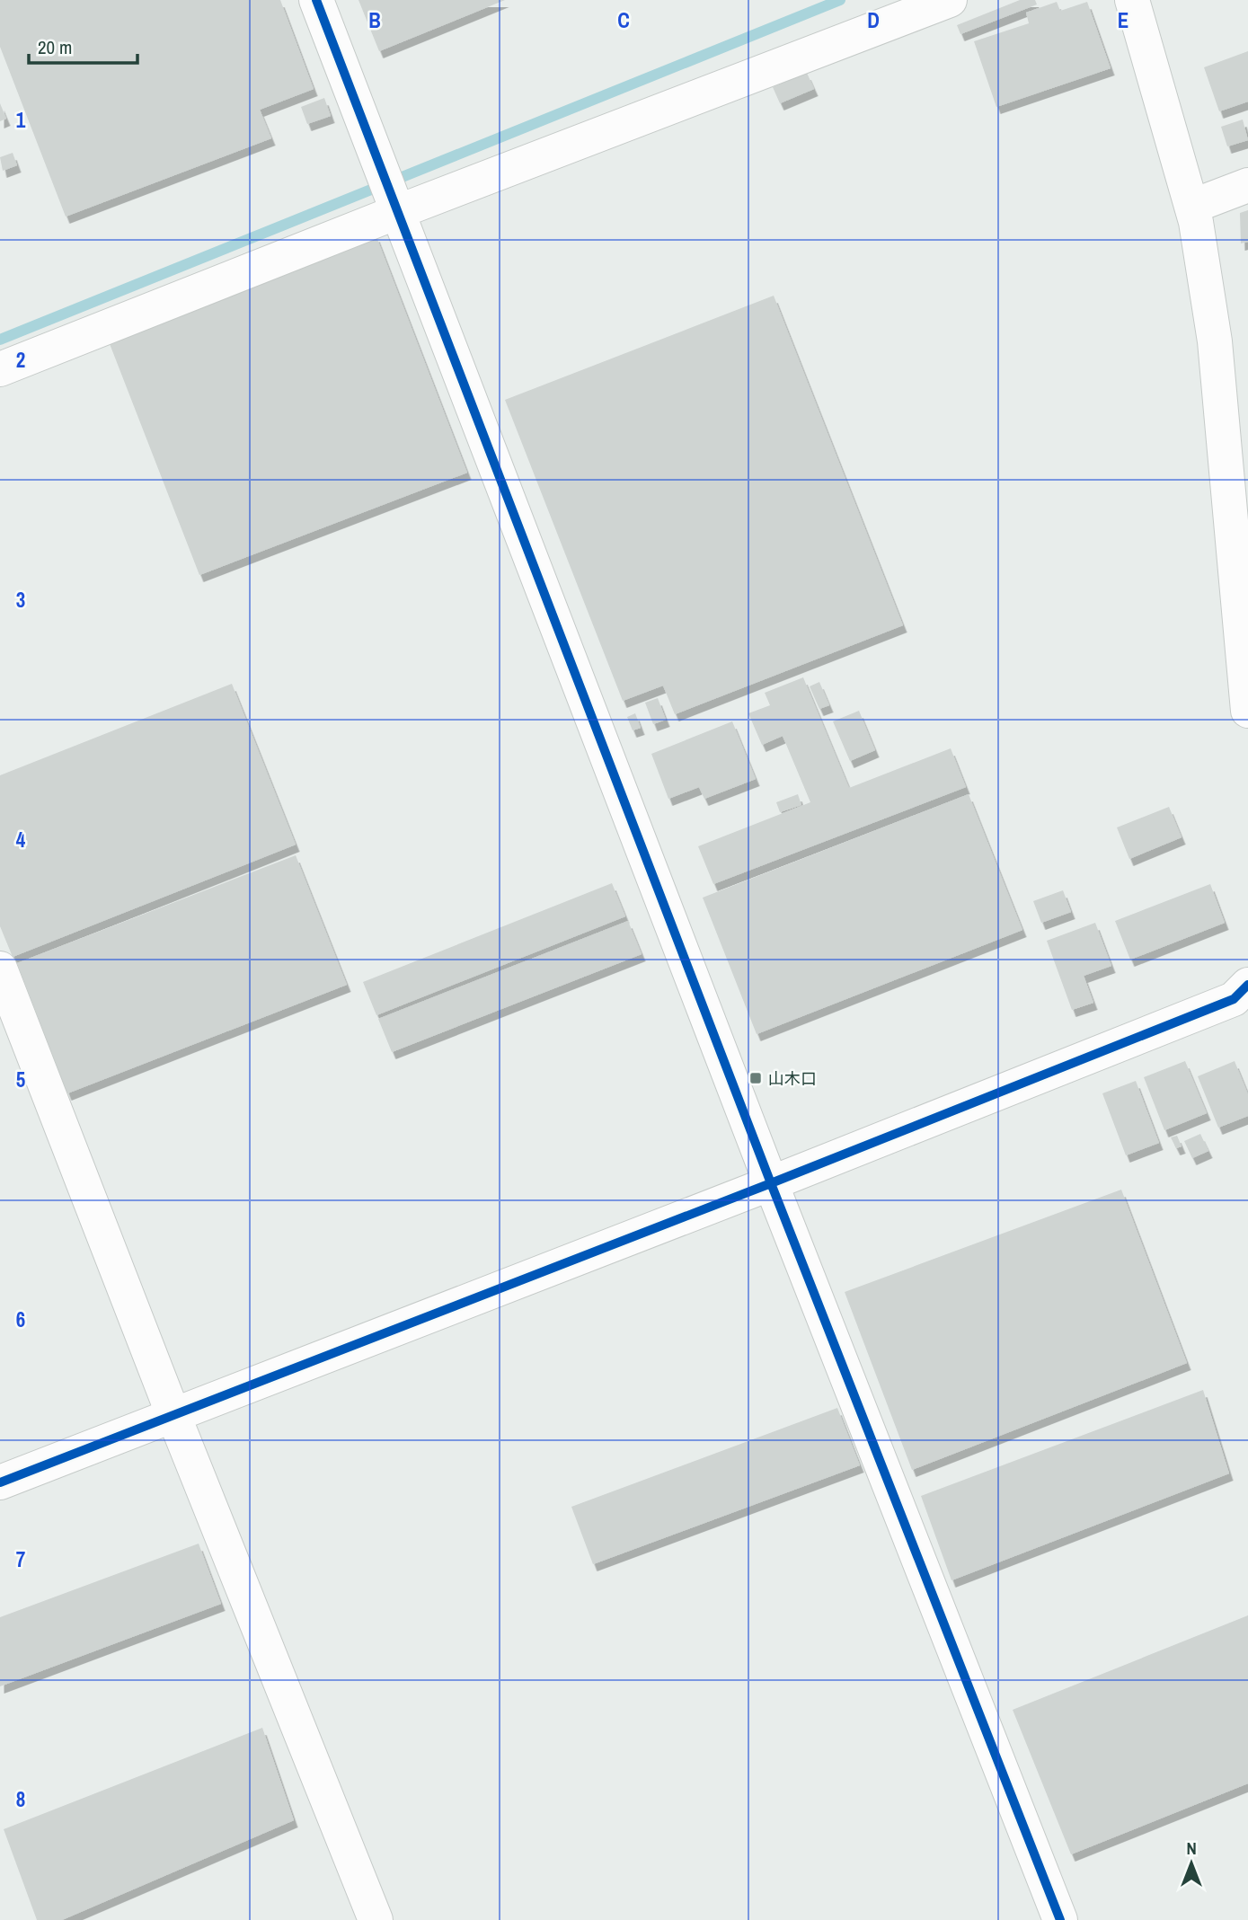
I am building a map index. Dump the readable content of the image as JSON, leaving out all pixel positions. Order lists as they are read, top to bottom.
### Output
{
  "places": {
    "transit": ["山木口"]
  },
  "scale_bar": "20 m",
  "north": "top",
  "grid": {
    "columns": [
      "B",
      "C",
      "D",
      "E"
    ],
    "rows": [
      "1",
      "2",
      "3",
      "4",
      "5",
      "6",
      "7",
      "8"
    ]
  }
}
